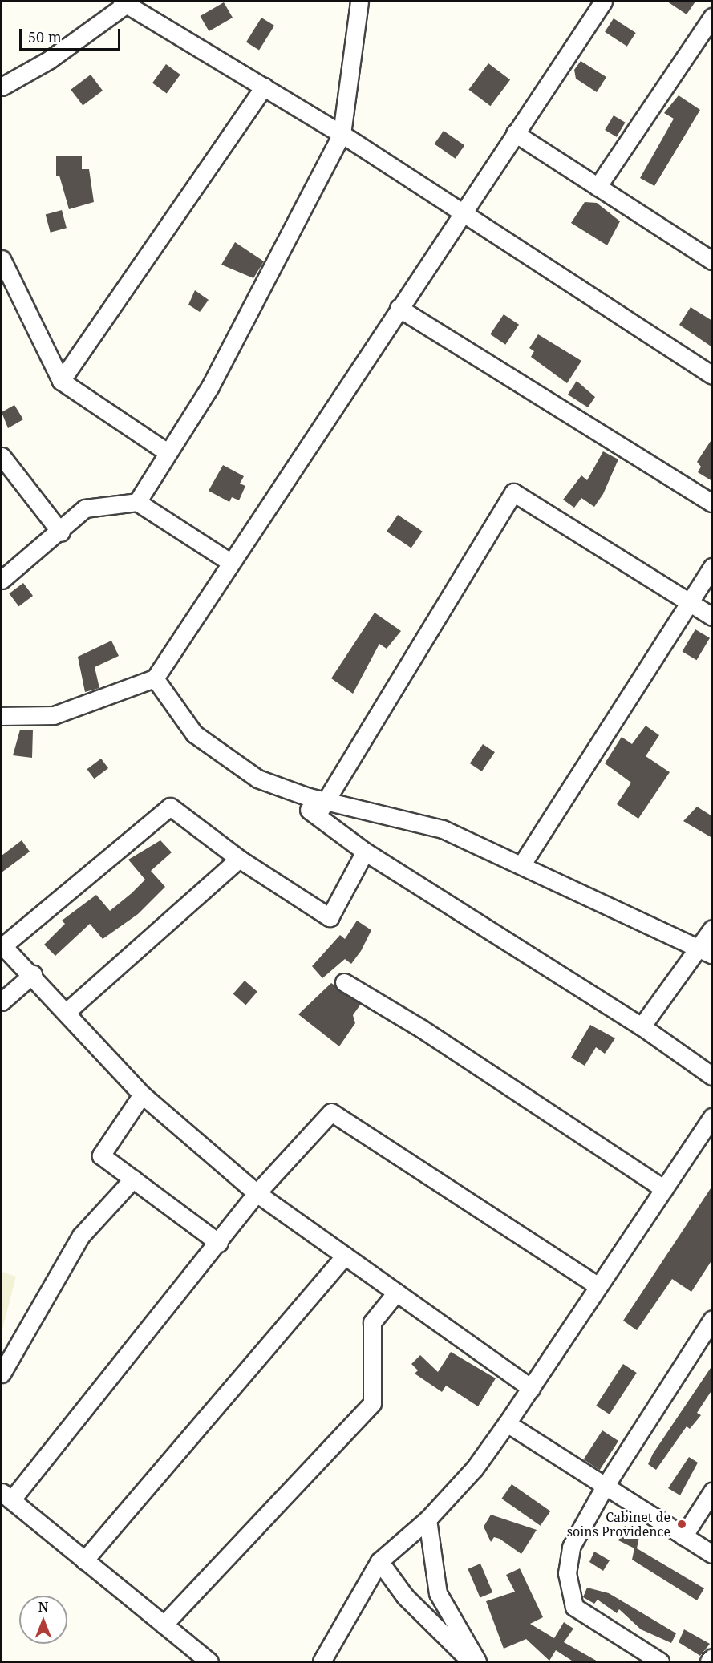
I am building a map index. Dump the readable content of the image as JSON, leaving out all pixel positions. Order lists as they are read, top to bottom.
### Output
{
  "places": ["Cabinet de soins Providence"],
  "scale_bar": "50 m",
  "north": "top"
}
